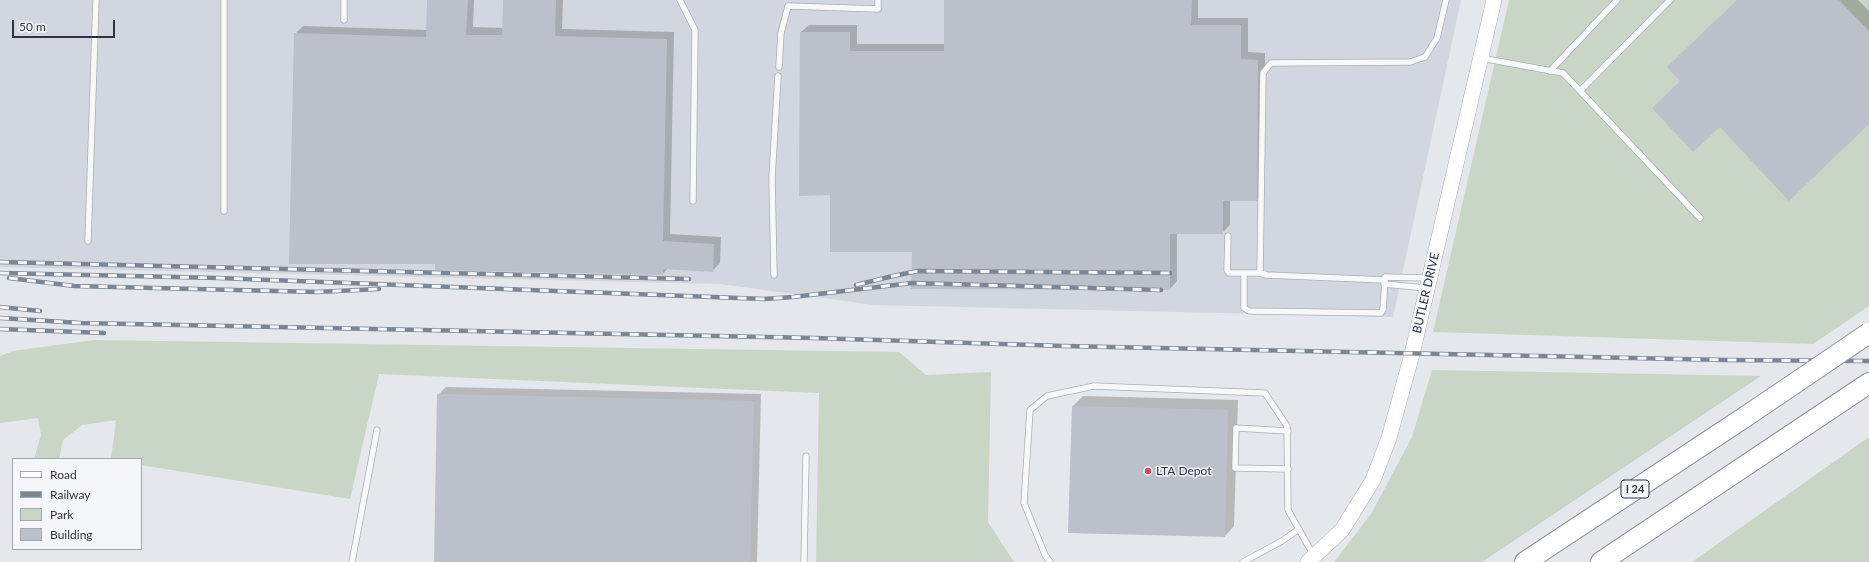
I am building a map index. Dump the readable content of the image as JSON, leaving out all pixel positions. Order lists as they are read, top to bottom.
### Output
{
  "streets": {
    "highway": ["I 24"],
    "street": ["BUTLER DRIVE"]
  },
  "places": ["LTA Depot"],
  "legend": [
    "Road",
    "Railway",
    "Park",
    "Building"
  ],
  "scale_bar": "50 m"
}
